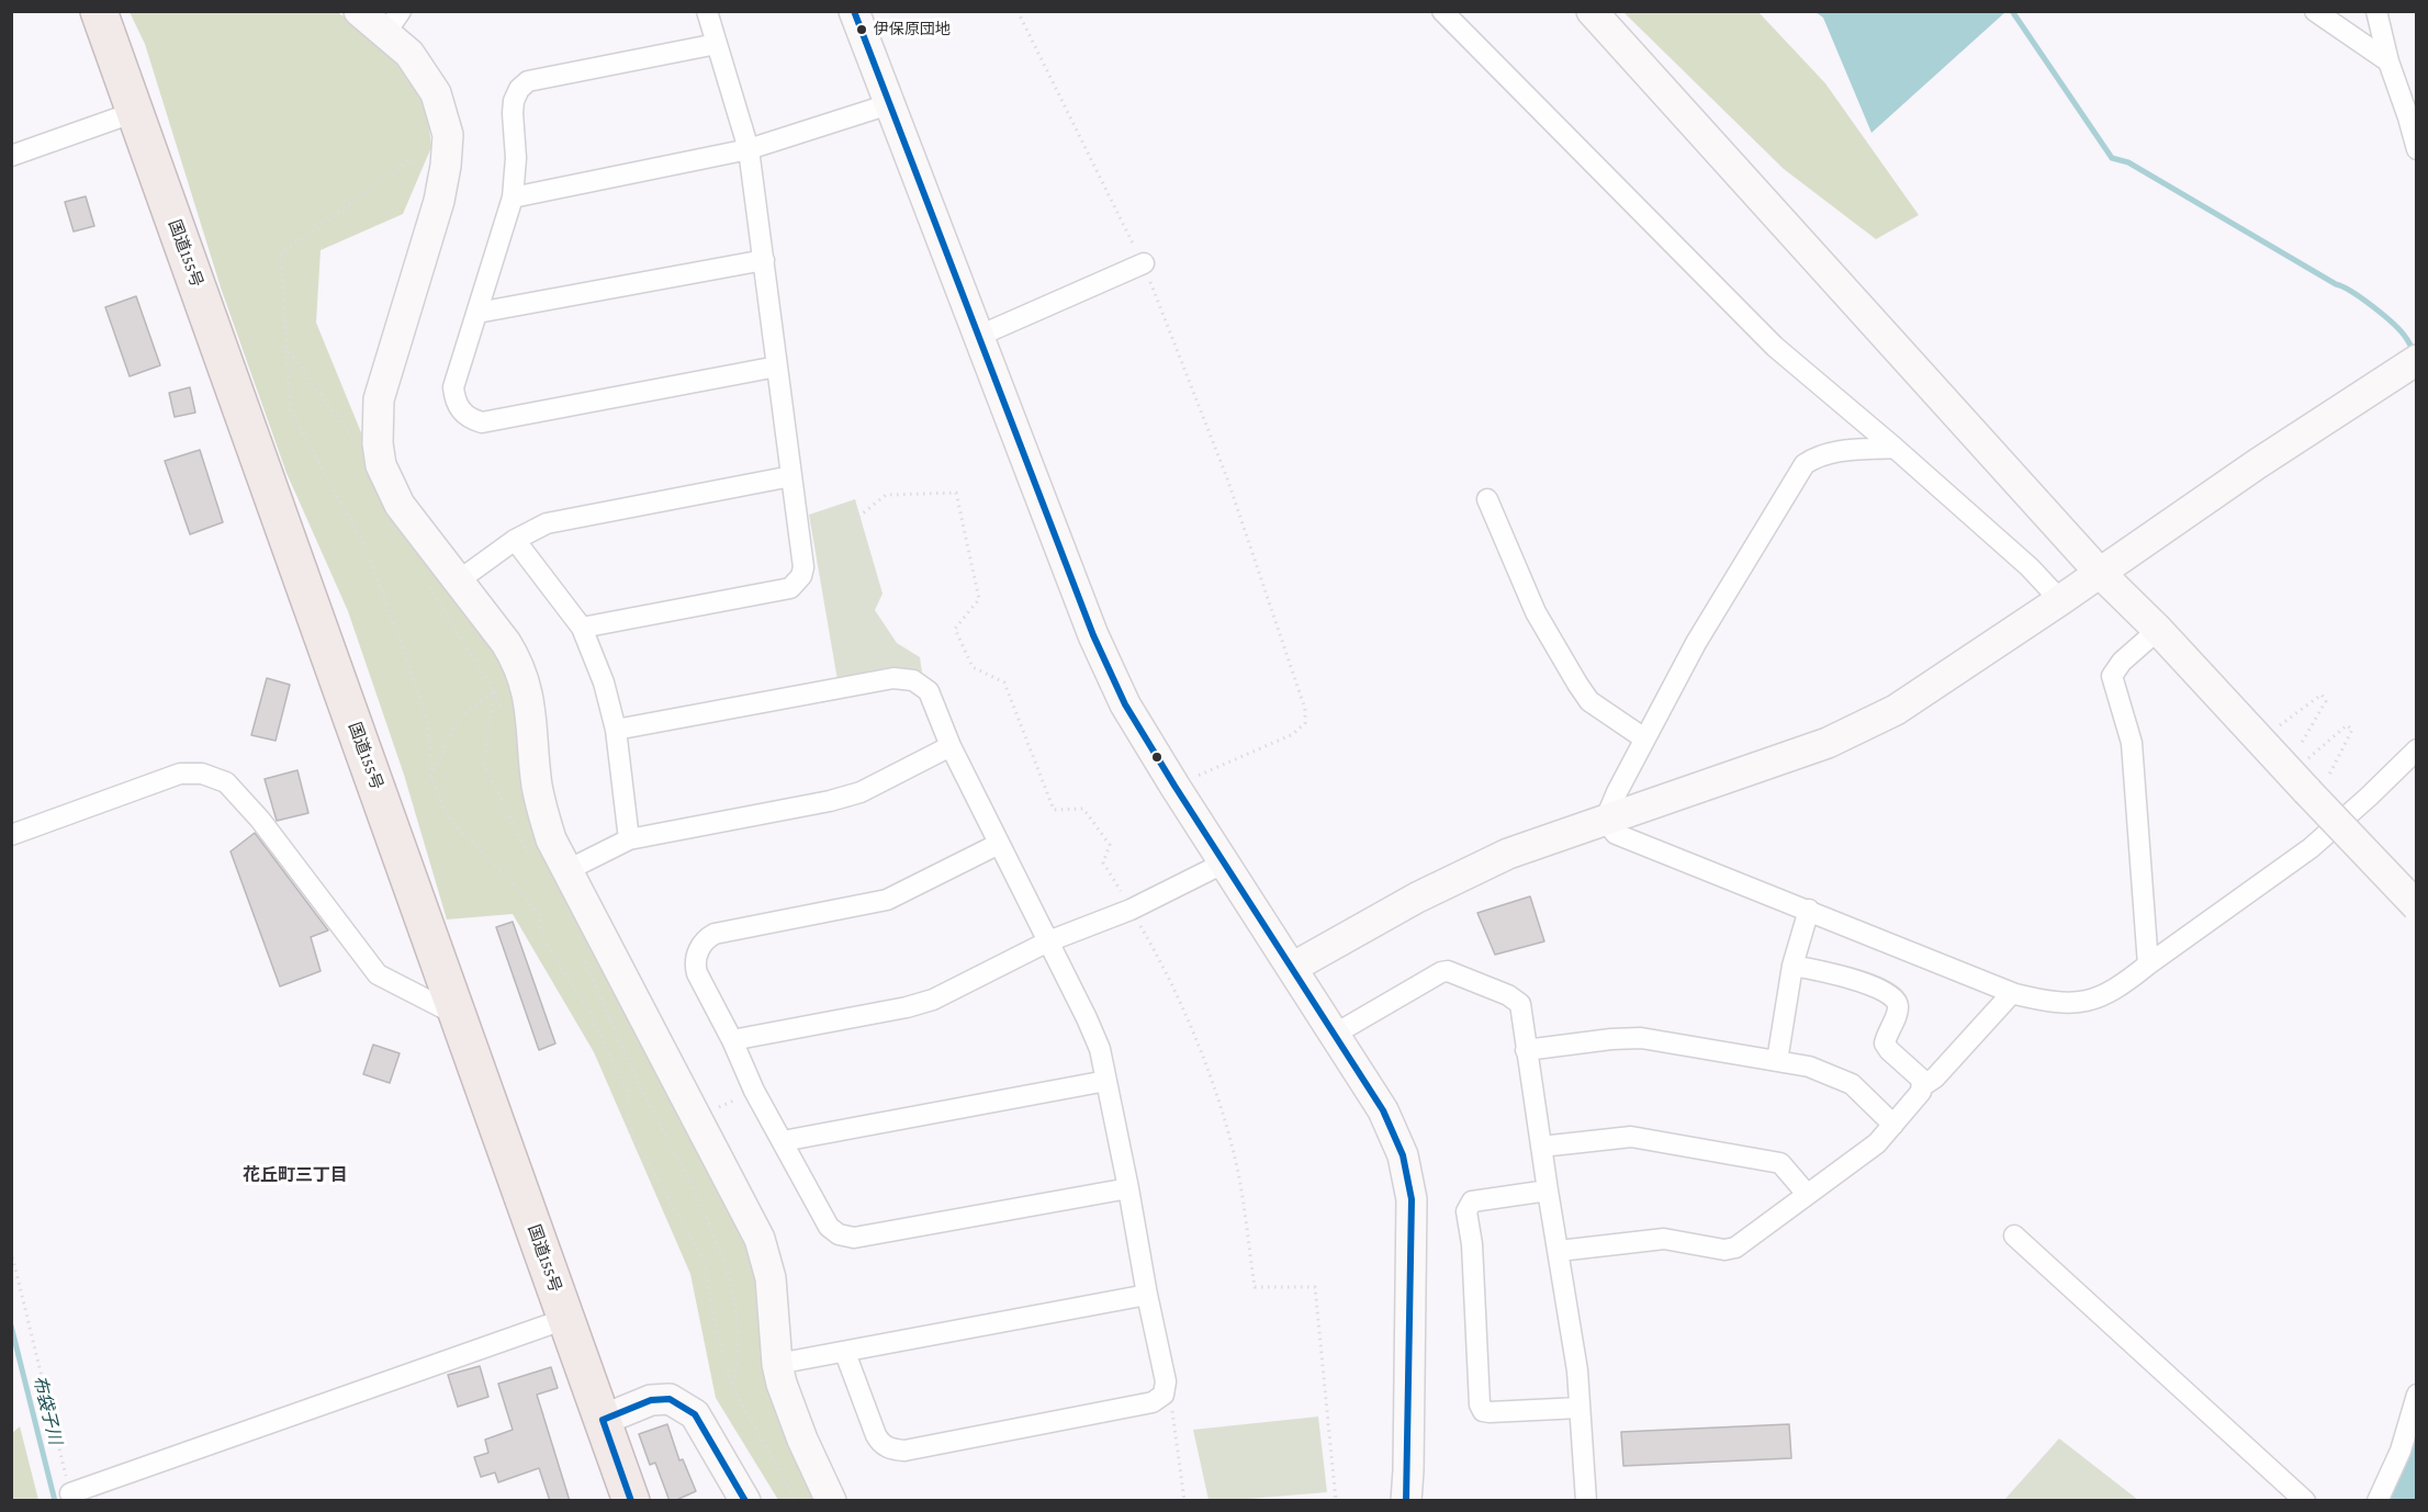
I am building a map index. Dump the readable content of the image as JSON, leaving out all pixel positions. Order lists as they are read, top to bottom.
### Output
{
  "streets": {
    "highway": ["国道155号"]
  },
  "districts": ["花丘町三丁目"],
  "water": ["布袋子川"],
  "places": ["伊保原団地"]
}
